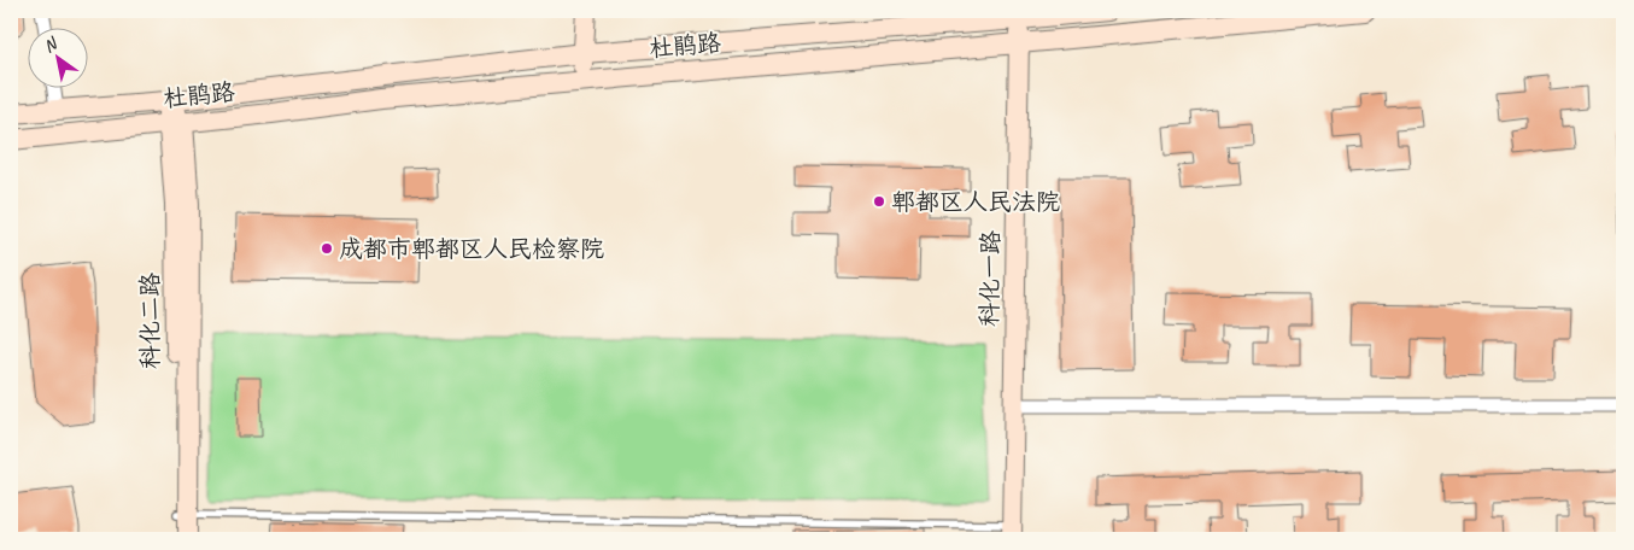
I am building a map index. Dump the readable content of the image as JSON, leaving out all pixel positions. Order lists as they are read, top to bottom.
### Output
{
  "streets": {
    "main road": ["杜鹃路", "科化一路", "科化二路"]
  },
  "crossings": [
    ["杜鹃路", "科化一路"],
    ["杜鹃路", "科化二路"]
  ],
  "places": ["郫都区人民法院", "成都市郫都区人民检察院"],
  "north": "top left"
}
